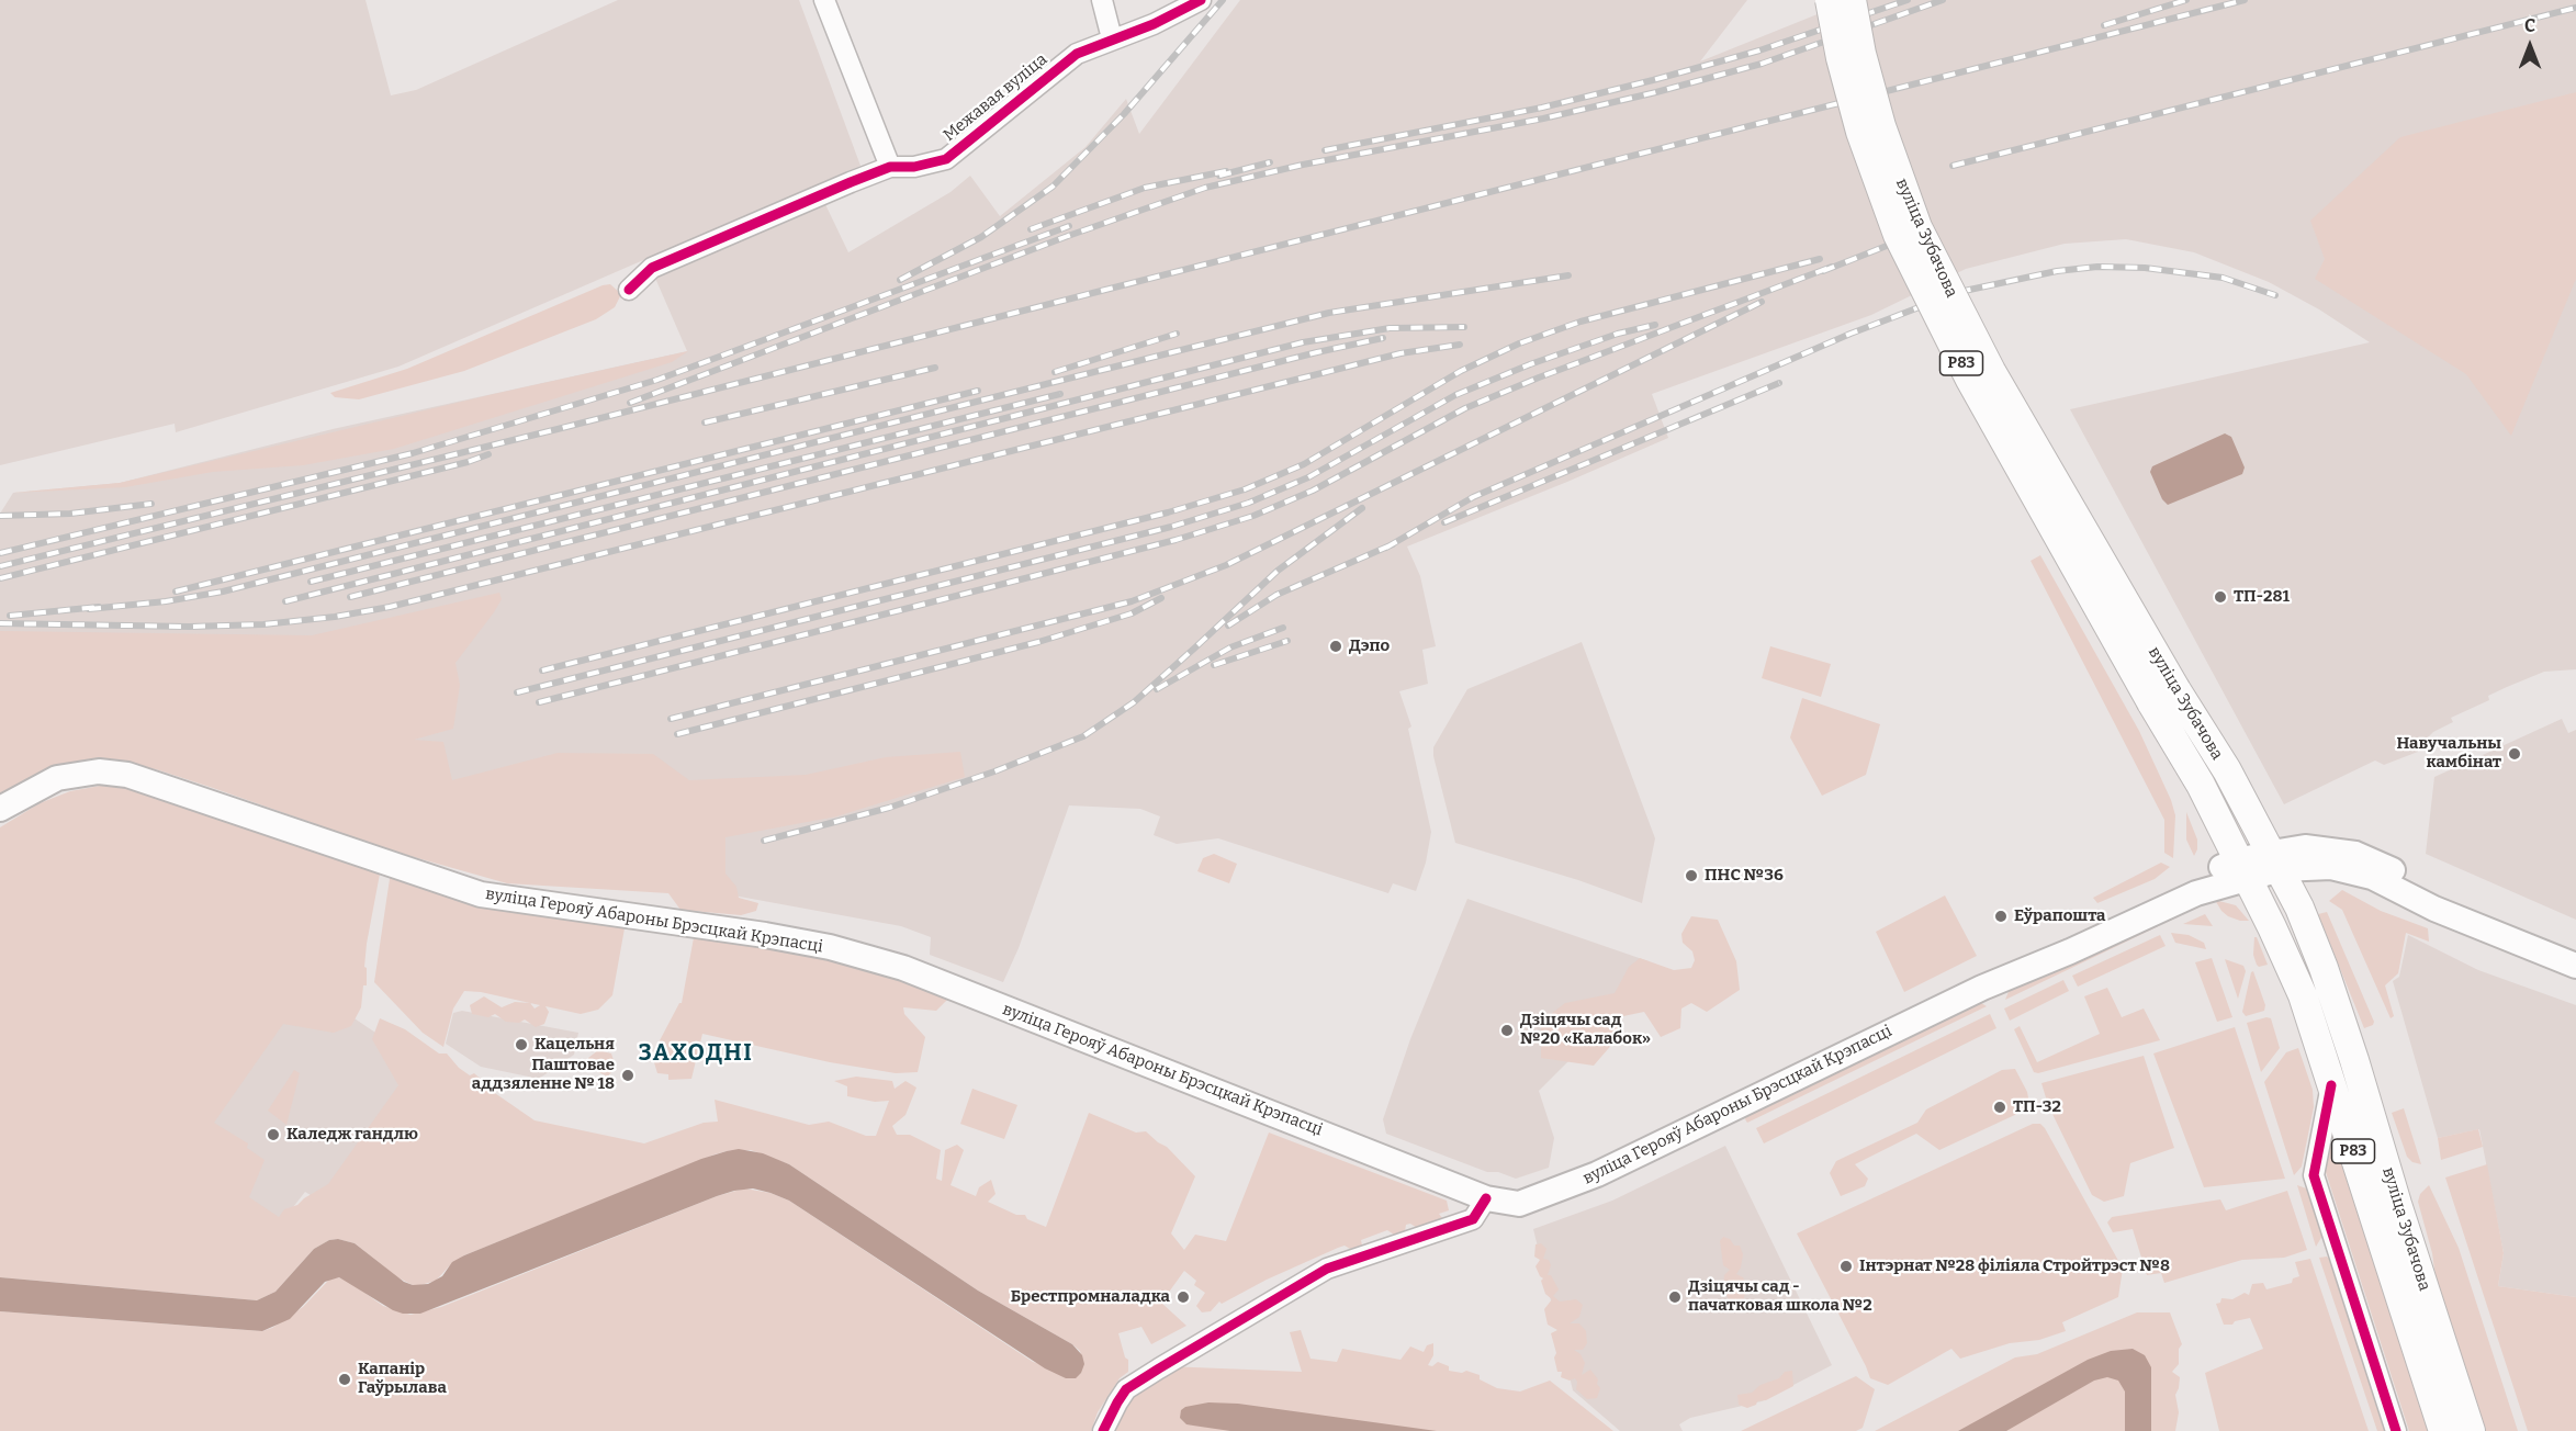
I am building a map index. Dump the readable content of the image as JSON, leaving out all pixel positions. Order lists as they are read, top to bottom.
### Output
{
  "streets": {
    "highway": ["вуліца Зубачова", "Р83"],
    "main road": ["вуліца Герояў Абароны Брэсцкай Крэпасці"],
    "street": ["Межавая вуліца"]
  },
  "crossings": [
    ["вуліца Зубачова", "вуліца Герояў Абароны Брэсцкай Крэпасці"]
  ],
  "districts": ["ЗАХОДНІ"],
  "places": [
    "ТП-281",
    "Дэпо",
    "Навучальны камбінат",
    "ПНС №36",
    "Еўрапошта",
    "Дзіцячы сад №20 «Калабок»",
    "Кацельня",
    "Паштовае аддзяленне № 18",
    "ТП-32",
    "Каледж гандлю",
    "Інтэрнат №28 фiлiяла Стройтрэст №8",
    "Брестпромналадка",
    "Дзіцячы сад - пачатковая школа №2",
    "Капанір Гаўрылава"
  ],
  "north": "top"
}
